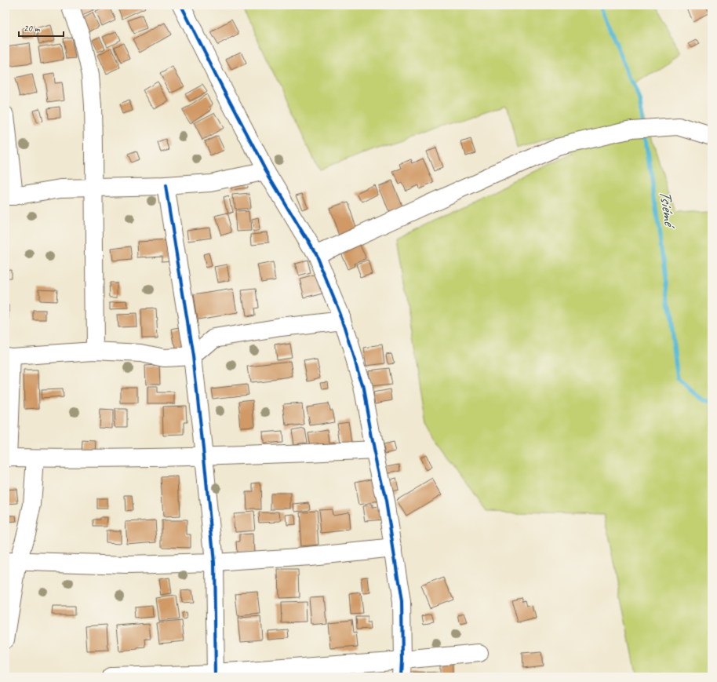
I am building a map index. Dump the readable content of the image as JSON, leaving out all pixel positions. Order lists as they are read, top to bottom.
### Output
{
  "water": ["Tsiémé"],
  "scale_bar": "20 m"
}
